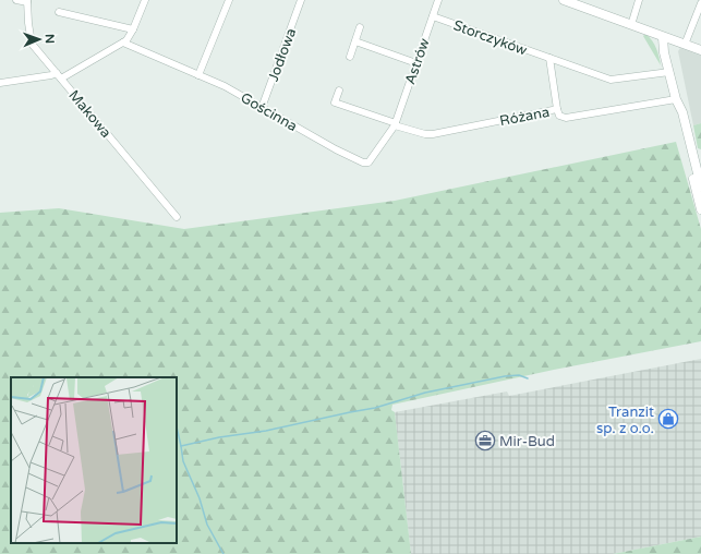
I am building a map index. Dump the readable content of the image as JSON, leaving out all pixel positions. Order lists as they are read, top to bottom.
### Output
{
  "streets": {
    "street": [
      "Storczyków",
      "Jodłowa",
      "Astrów",
      "Gościnna",
      "Makowa",
      "Różana"
    ]
  },
  "crossings": [
    ["Storczyków", "Astrów"],
    ["Jodłowa", "Gościnna"],
    ["Astrów", "Gościnna"],
    ["Astrów", "Różana"],
    ["Gościnna", "Różana"]
  ],
  "places": {
    "shop": ["Tranzit sp. z o.o."],
    "office": ["Mir-Bud"]
  },
  "north": "right"
}
